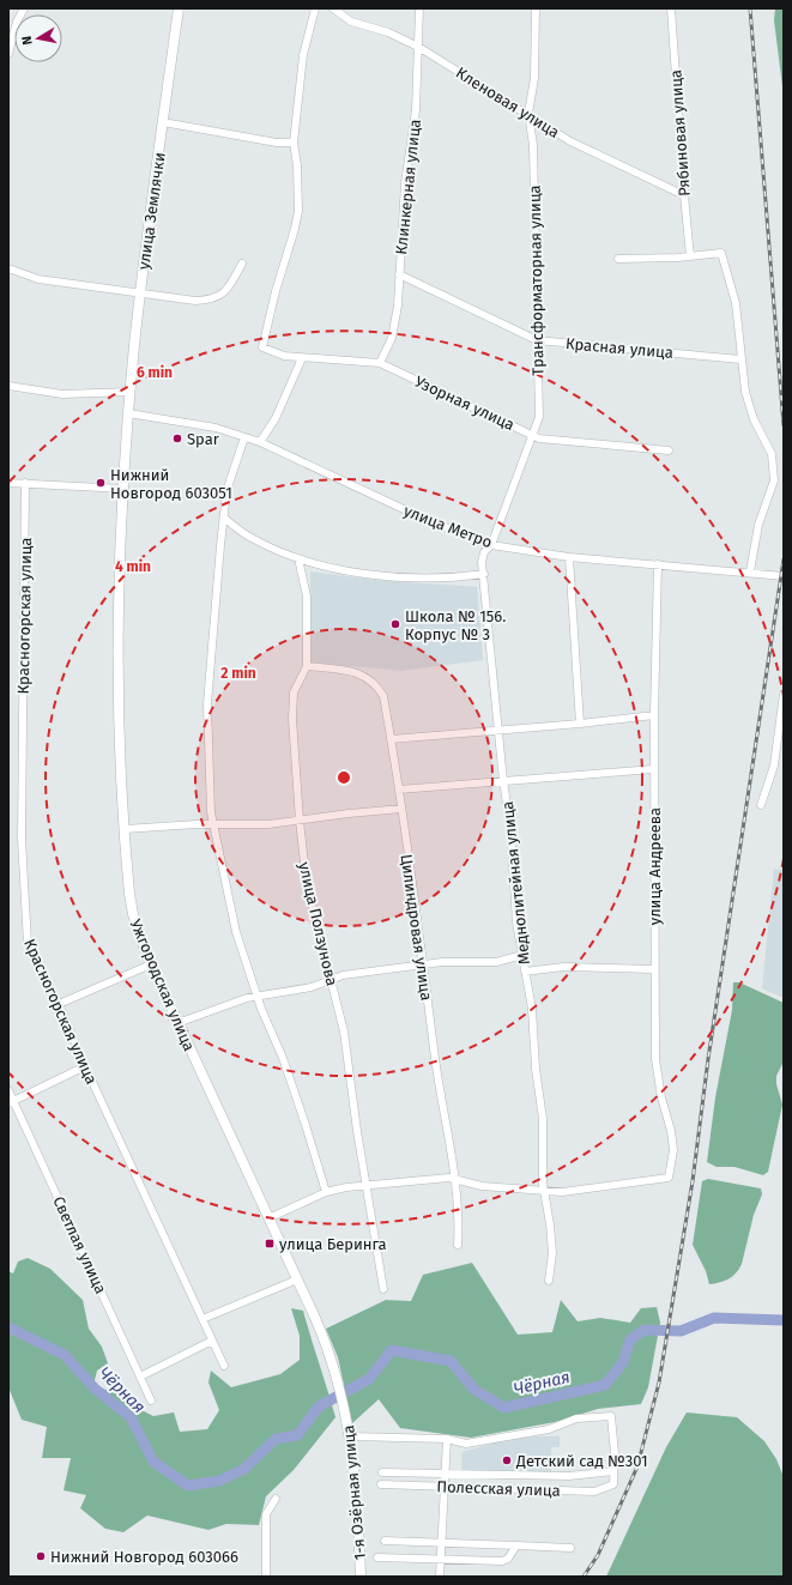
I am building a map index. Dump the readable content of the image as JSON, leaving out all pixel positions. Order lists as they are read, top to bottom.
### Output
{
  "streets": {
    "main road": ["улица Землячки", "Ужгородская улица", "1-я Озёрная улица"],
    "street": [
      "Кленовая улица",
      "Рябиновая улица",
      "Клинкерная улица",
      "Трансформаторная улица",
      "Красная улица",
      "Узорная улица",
      "улица Метро",
      "Красногорская улица",
      "улица Андреева",
      "Меднолитейная улица",
      "улица Ползунова",
      "Цилиндровая улица",
      "Светлая улица",
      "Полесская улица"
    ]
  },
  "crossings": [
    ["Кленовая улица", "Рябиновая улица"],
    ["Кленовая улица", "Клинкерная улица"],
    ["Кленовая улица", "Трансформаторная улица"],
    ["Клинкерная улица", "Красная улица"],
    ["Клинкерная улица", "Узорная улица"],
    ["улица Землячки", "улица Метро"],
    ["улица Землячки", "Ужгородская улица"],
    ["Трансформаторная улица", "Красная улица"],
    ["Трансформаторная улица", "Узорная улица"],
    ["Трансформаторная улица", "улица Метро"],
    ["Трансформаторная улица", "Меднолитейная улица"],
    ["улица Метро", "улица Андреева"],
    ["улица Метро", "Меднолитейная улица"],
    ["улица Метро", "улица Ползунова"],
    ["улица Метро", "Ужгородская улица"],
    ["улица Андреева", "Меднолитейная улица"],
    ["улица Ползунова", "Цилиндровая улица"],
    ["Ужгородская улица", "1-я Озёрная улица"]
  ],
  "water": ["Чёрная"],
  "places": {
    "other": [
      "Spar",
      "Нижний Новгород 603051",
      "Школа № 156. Корпус № 3",
      "Детский сад №301",
      "Нижний Новгород 603066"
    ],
    "transit": ["улица Беринга"]
  },
  "north": "left",
  "rings": ["6 min", "4 min", "2 min"]
}
